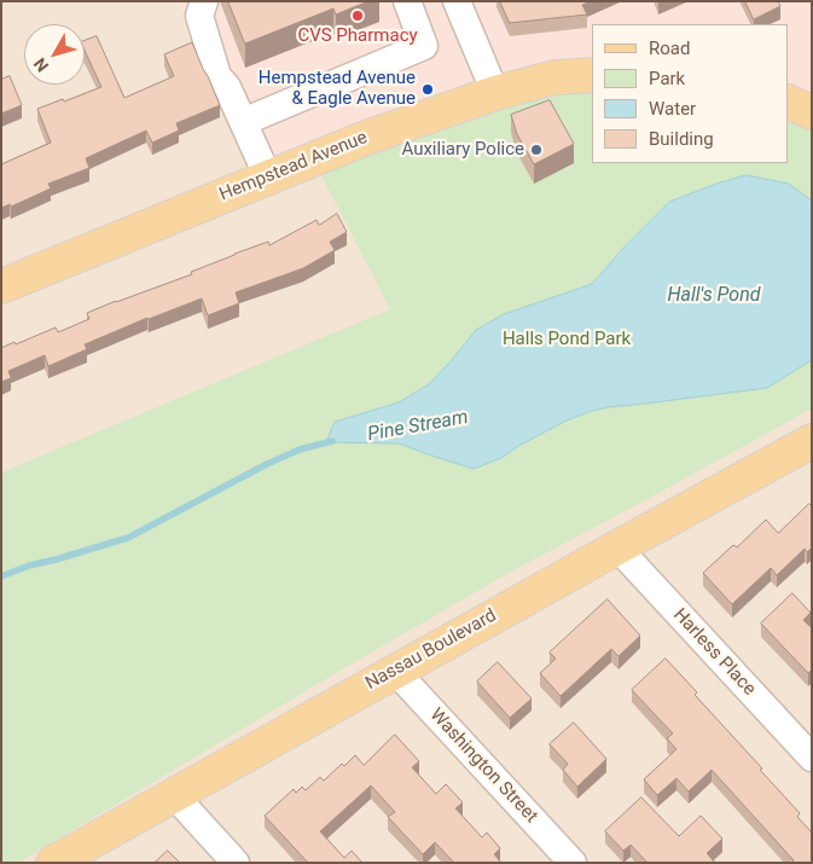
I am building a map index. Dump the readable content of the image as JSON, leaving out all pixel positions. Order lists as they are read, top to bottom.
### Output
{
  "streets": {
    "main road": ["Hempstead Avenue", "Nassau Boulevard"],
    "street": ["Harless Place", "Washington Street"]
  },
  "crossings": [
    ["Nassau Boulevard", "Harless Place"],
    ["Nassau Boulevard", "Washington Street"]
  ],
  "water": ["Hall's Pond", "Pine Stream"],
  "parks": ["Halls Pond Park"],
  "places": ["CVS Pharmacy", "Hempstead Avenue & Eagle Avenue", "Auxiliary Police"],
  "legend": [
    "Road",
    "Park",
    "Water",
    "Building"
  ],
  "north": "bottom left"
}
